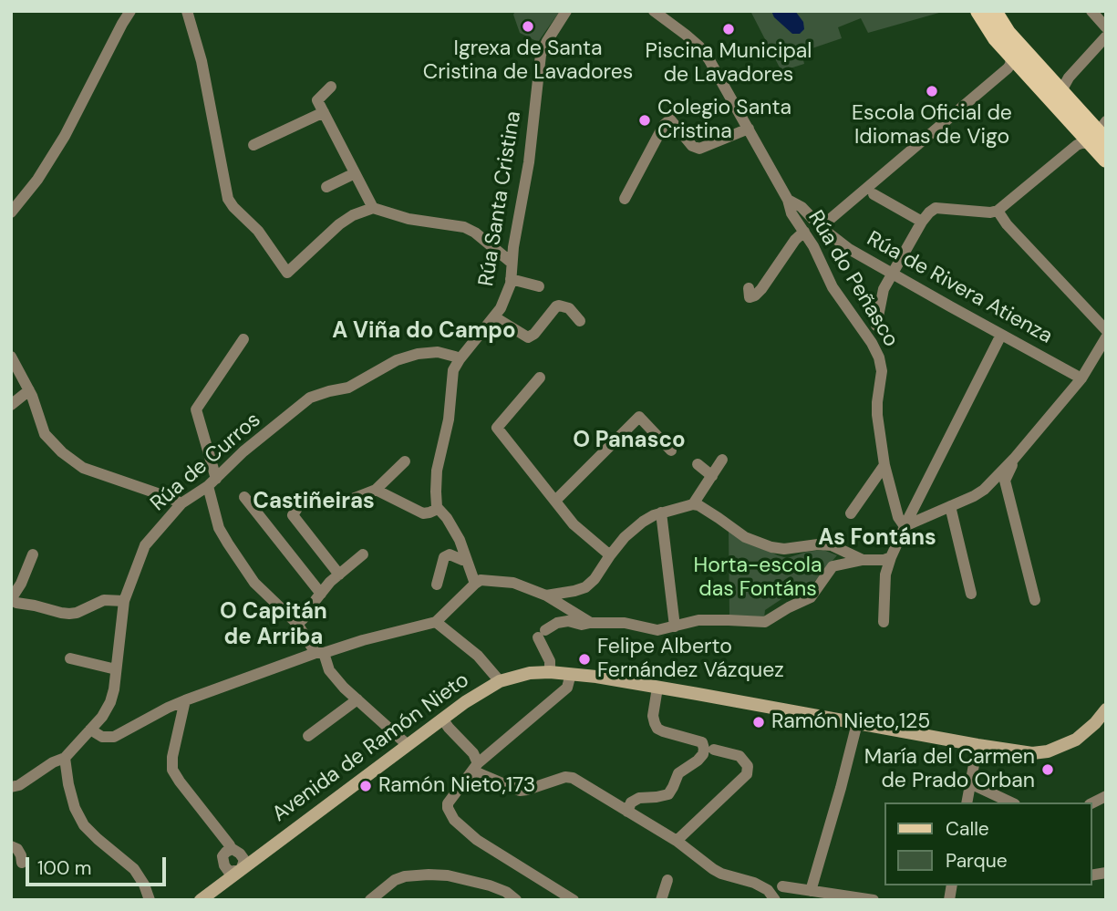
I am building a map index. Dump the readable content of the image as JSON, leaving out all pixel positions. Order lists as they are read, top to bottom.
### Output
{
  "streets": {
    "main road": ["Avenida de Ramón Nieto"],
    "street": [
      "Rúa Santa Cristina",
      "Rúa do Peñasco",
      "Rúa de Rivera Atienza",
      "Rúa de Curros"
    ]
  },
  "crossings": [
    ["Rúa Santa Cristina", "Rúa de Curros"],
    ["Rúa do Peñasco", "Rúa de Rivera Atienza"]
  ],
  "districts": [
    "A Viña do Campo",
    "O Panasco",
    "Castiñeiras",
    "As Fontáns",
    "O Capitán de Arriba"
  ],
  "parks": ["Horta-escola das Fontáns"],
  "places": [
    "Igrexa de Santa Cristina de Lavadores",
    "Piscina Municipal de Lavadores",
    "Escola Oficial de Idiomas de Vigo",
    "Colegio Santa Cristina",
    "Felipe Alberto Fernández Vázquez",
    "Ramón Nieto,125",
    "María del Carmen de Prado Orban",
    "Ramón Nieto,173"
  ],
  "legend": ["Calle", "Parque"],
  "scale_bar": "100 m"
}
